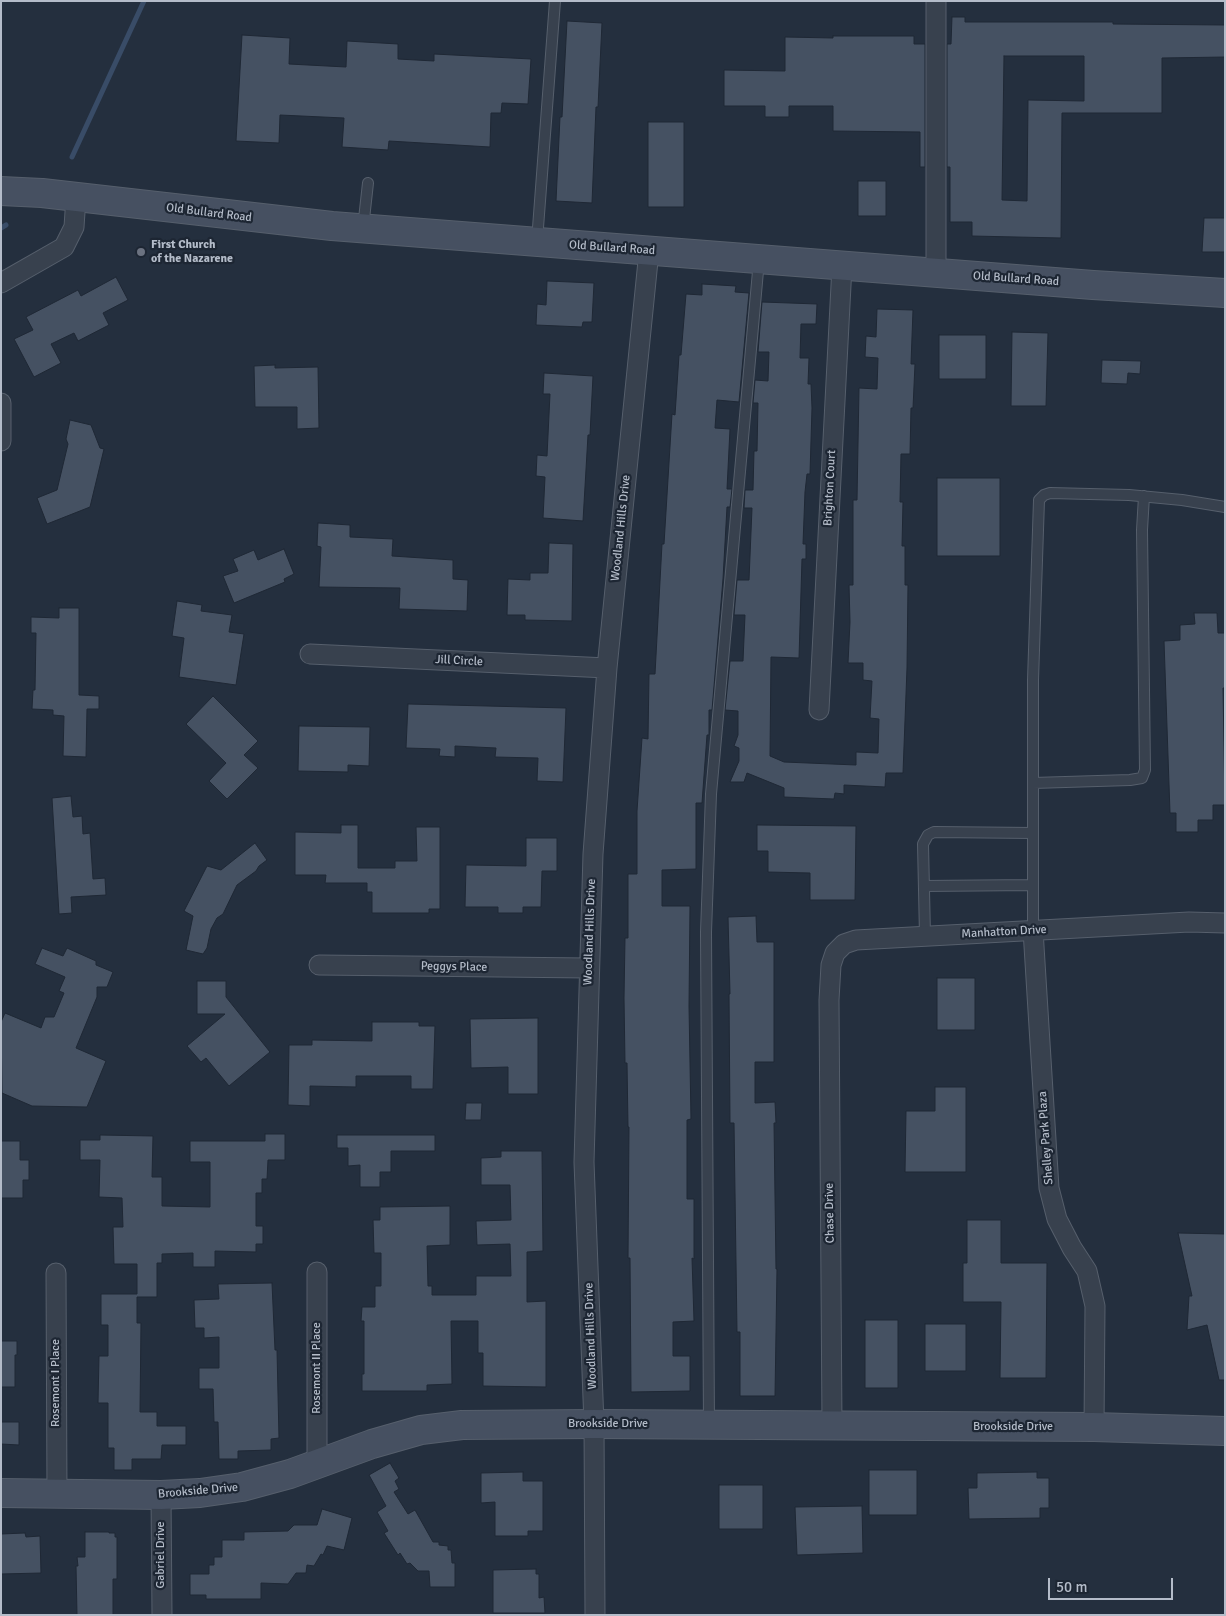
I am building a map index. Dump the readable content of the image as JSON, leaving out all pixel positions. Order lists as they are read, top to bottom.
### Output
{
  "streets": {
    "street": [
      "Old Bullard Road",
      "Brighton Court",
      "Woodland Hills Drive",
      "Jill Circle",
      "Manhatton Drive",
      "Peggys Place",
      "Shelley Park Plaza",
      "Chase Drive",
      "Rosemont II Place",
      "Rosemont I Place",
      "Brookside Drive",
      "Gabriel Drive"
    ]
  },
  "crossings": [
    ["Old Bullard Road", "Brighton Court"],
    ["Old Bullard Road", "Woodland Hills Drive"],
    ["Woodland Hills Drive", "Jill Circle"],
    ["Woodland Hills Drive", "Peggys Place"],
    ["Woodland Hills Drive", "Brookside Drive"],
    ["Manhatton Drive", "Shelley Park Plaza"],
    ["Manhatton Drive", "Chase Drive"],
    ["Shelley Park Plaza", "Brookside Drive"],
    ["Chase Drive", "Brookside Drive"],
    ["Rosemont II Place", "Brookside Drive"],
    ["Rosemont I Place", "Brookside Drive"],
    ["Brookside Drive", "Gabriel Drive"]
  ],
  "places": ["First Church of the Nazarene"],
  "scale_bar": "50 m"
}
